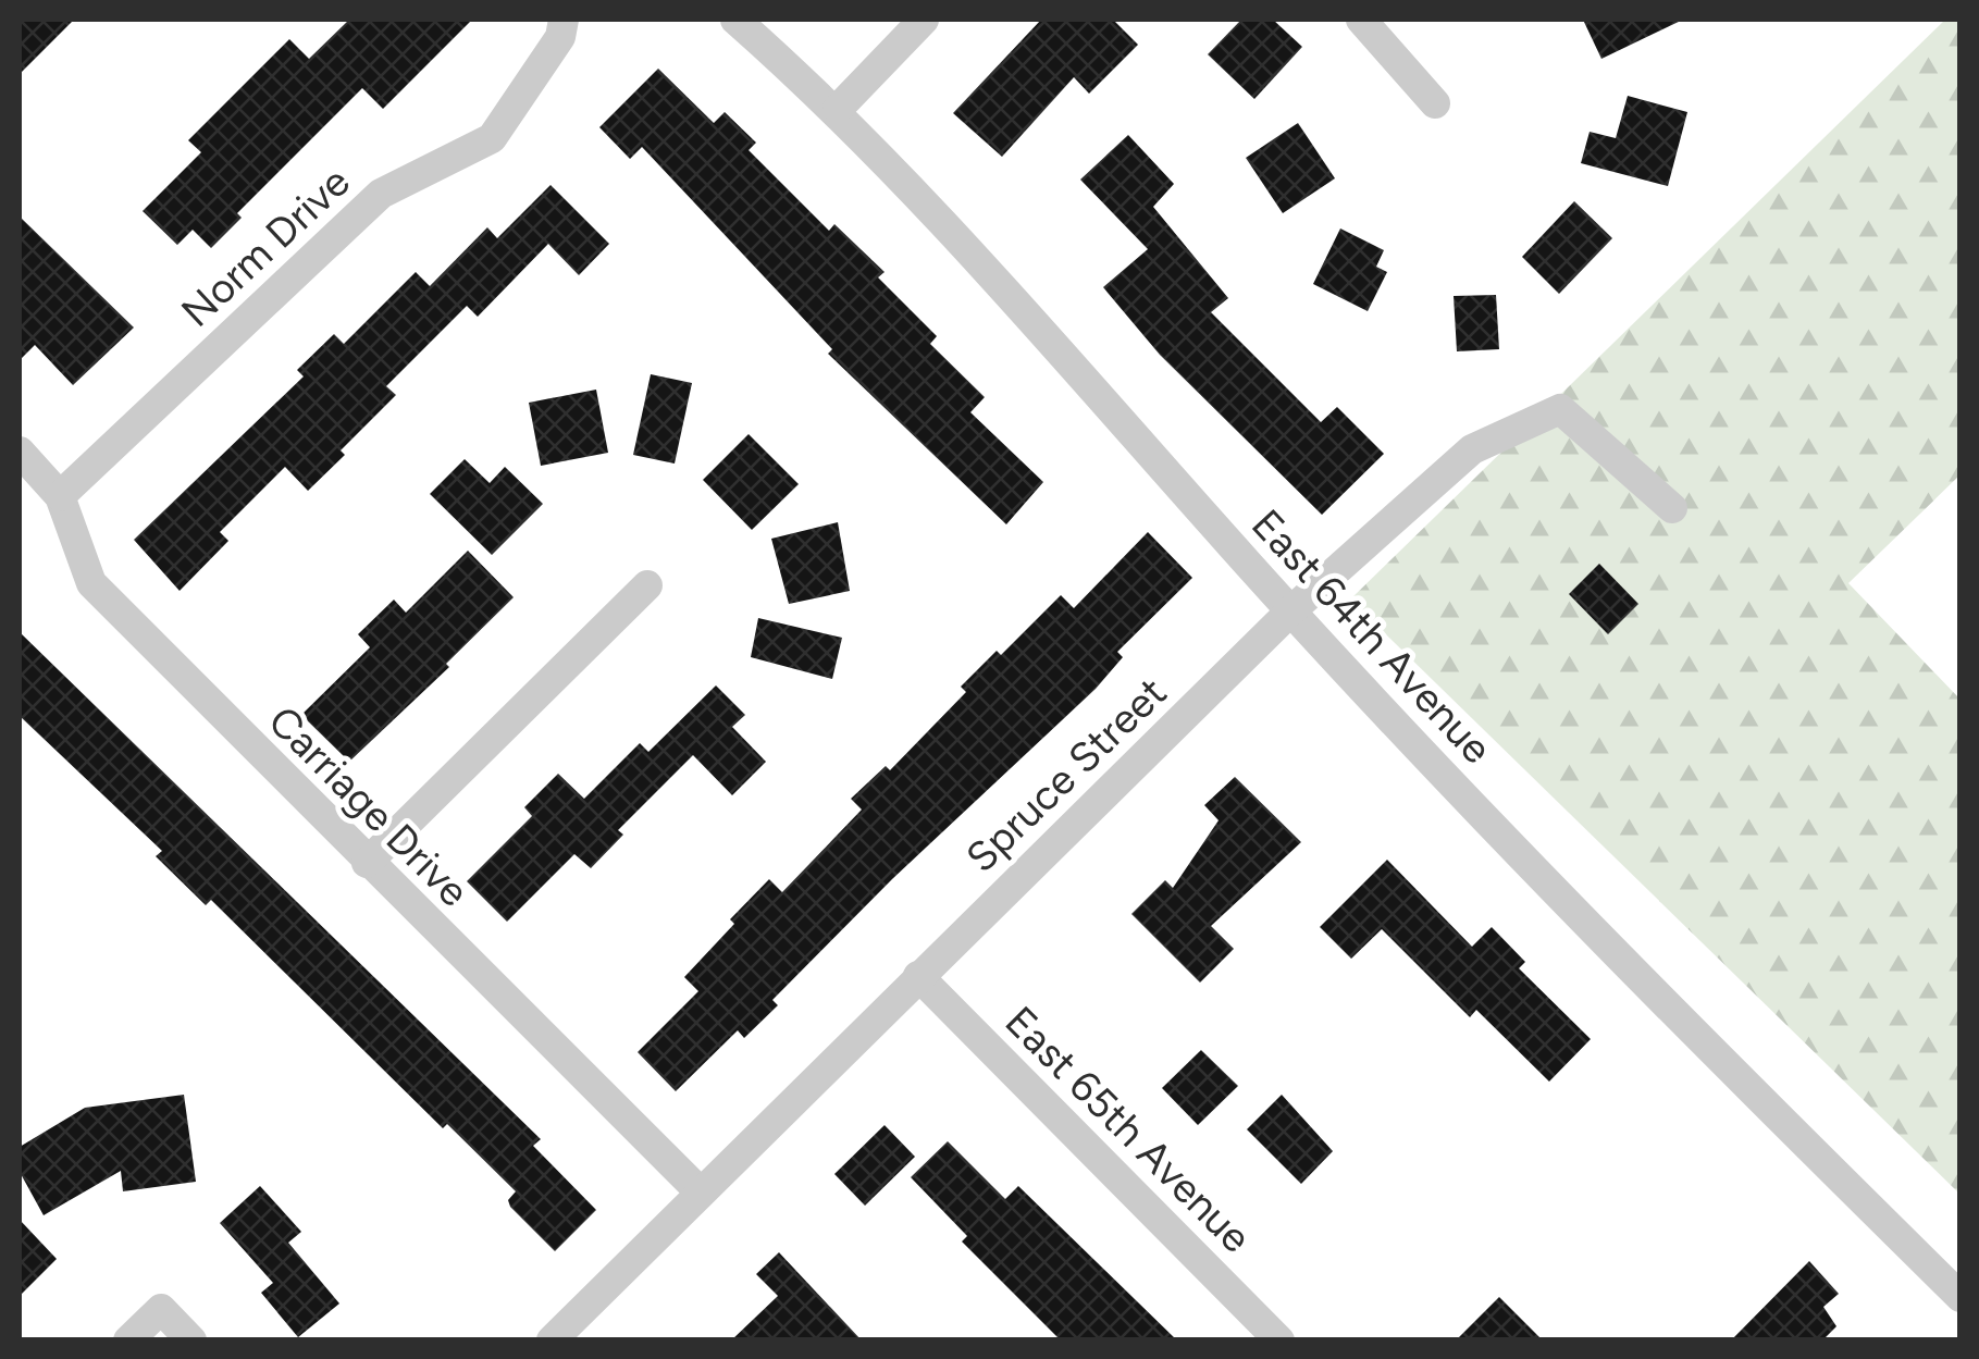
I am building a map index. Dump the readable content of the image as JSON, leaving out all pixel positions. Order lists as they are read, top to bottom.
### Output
{
  "streets": {
    "street": [
      "Norm Drive",
      "East 64th Avenue",
      "Spruce Street",
      "Carriage Drive",
      "East 65th Avenue"
    ]
  },
  "crossings": [
    ["Norm Drive", "Carriage Drive"],
    ["East 64th Avenue", "Spruce Street"],
    ["Spruce Street", "Carriage Drive"],
    ["Spruce Street", "East 65th Avenue"]
  ]
}
